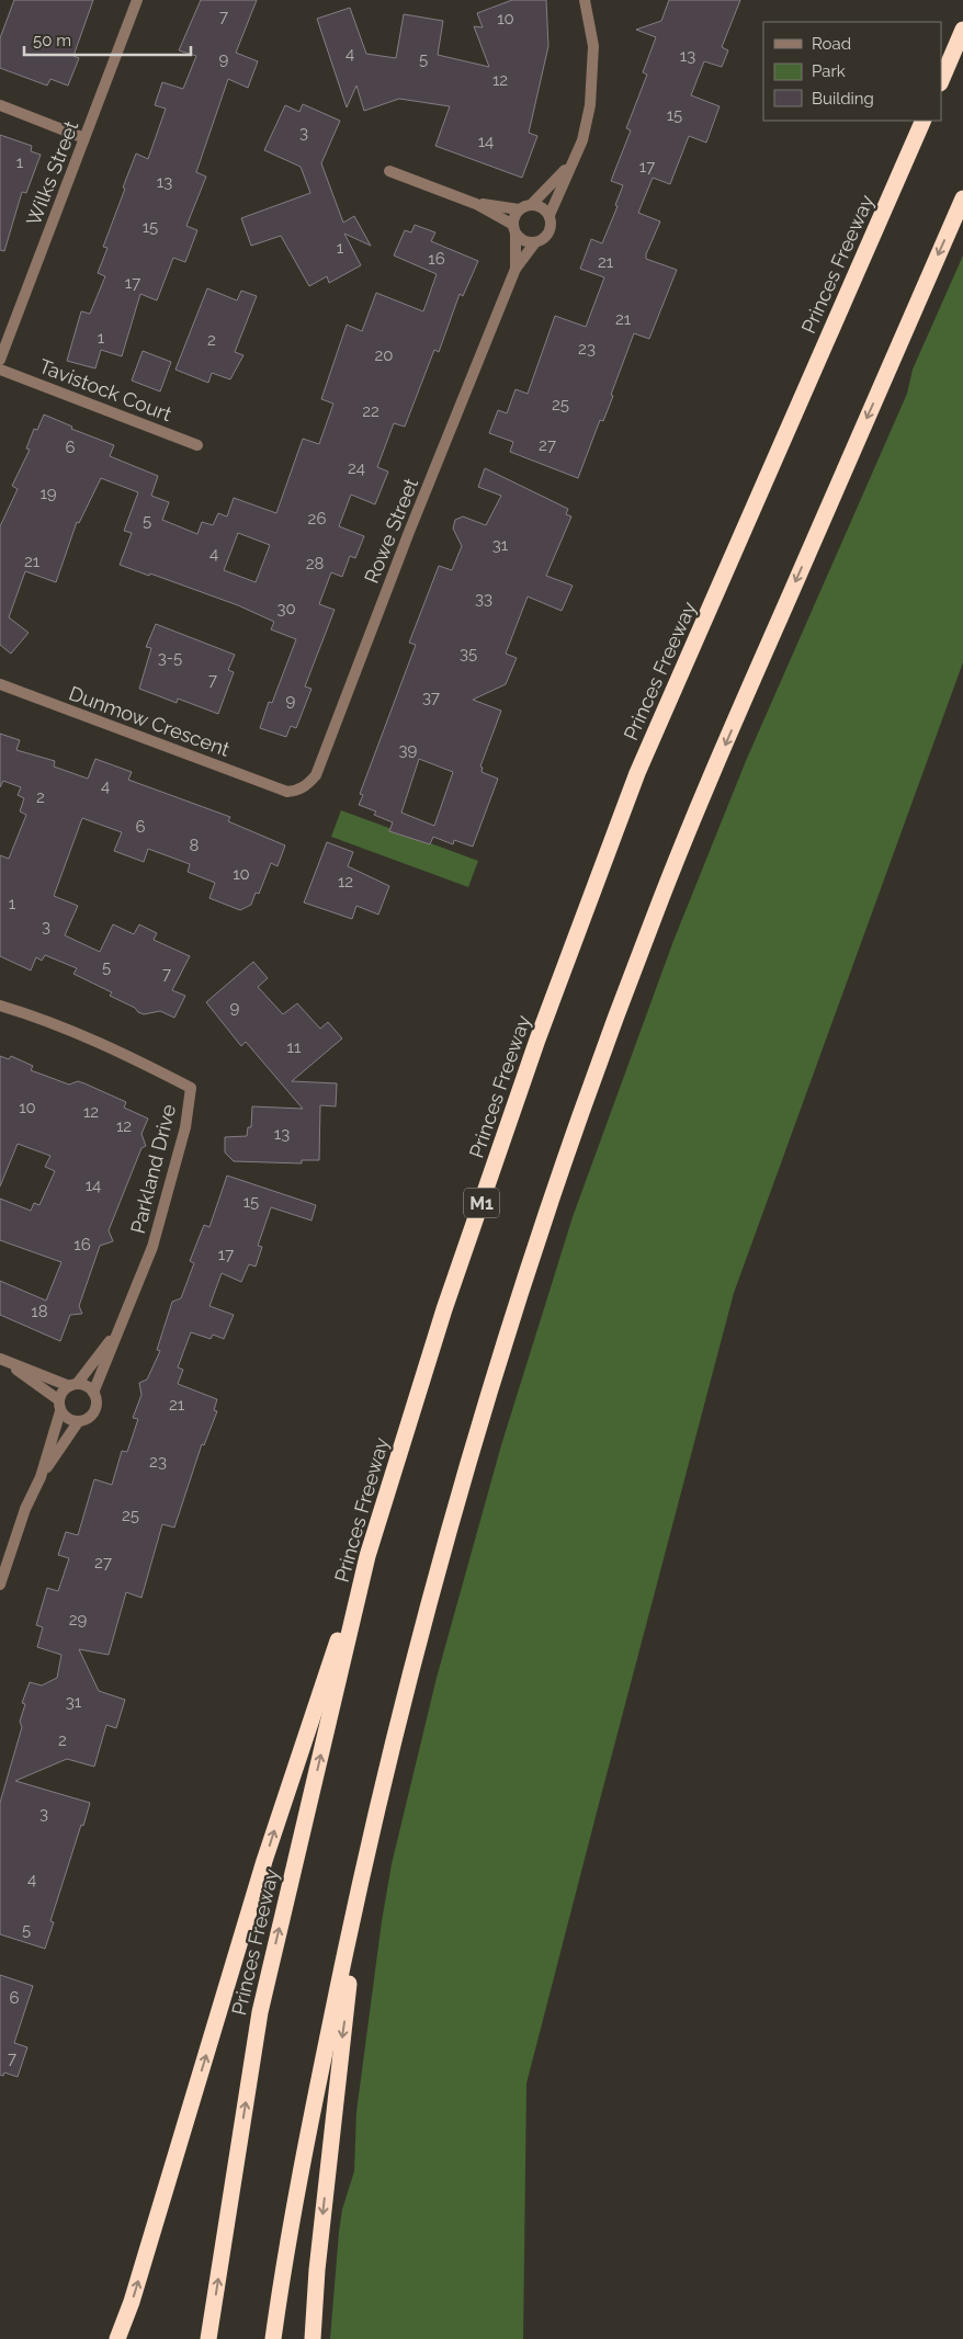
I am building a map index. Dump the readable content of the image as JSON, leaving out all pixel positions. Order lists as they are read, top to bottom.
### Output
{
  "streets": {
    "highway": ["Princes Freeway", "M1"],
    "street": [
      "Wilks Street",
      "Tavistock Court",
      "Rowe Street",
      "Dunmow Crescent",
      "Parkland Drive"
    ]
  },
  "crossings": [
    ["Rowe Street", "Dunmow Crescent"]
  ],
  "house_numbers": [
    "7",
    "10",
    "4",
    "13",
    "9",
    "5",
    "12",
    "15",
    "3",
    "14",
    "1",
    "17",
    "13",
    "15",
    "1",
    "16",
    "21",
    "17",
    "21",
    "1",
    "2",
    "23",
    "20",
    "25",
    "22",
    "27",
    "6",
    "24",
    "19",
    "26",
    "5",
    "31",
    "4",
    "21",
    "28",
    "33",
    "30",
    "35",
    "3-5",
    "7",
    "37",
    "9",
    "39",
    "4",
    "2",
    "6",
    "8",
    "10",
    "12",
    "1",
    "3",
    "5",
    "7",
    "9",
    "11",
    "10",
    "12",
    "12",
    "13",
    "14",
    "15",
    "16",
    "17",
    "18",
    "21",
    "23",
    "25",
    "27",
    "29",
    "31",
    "2",
    "3",
    "4",
    "5",
    "6",
    "7"
  ],
  "legend": ["Road", "Park", "Building"],
  "scale_bar": "50 m"
}
